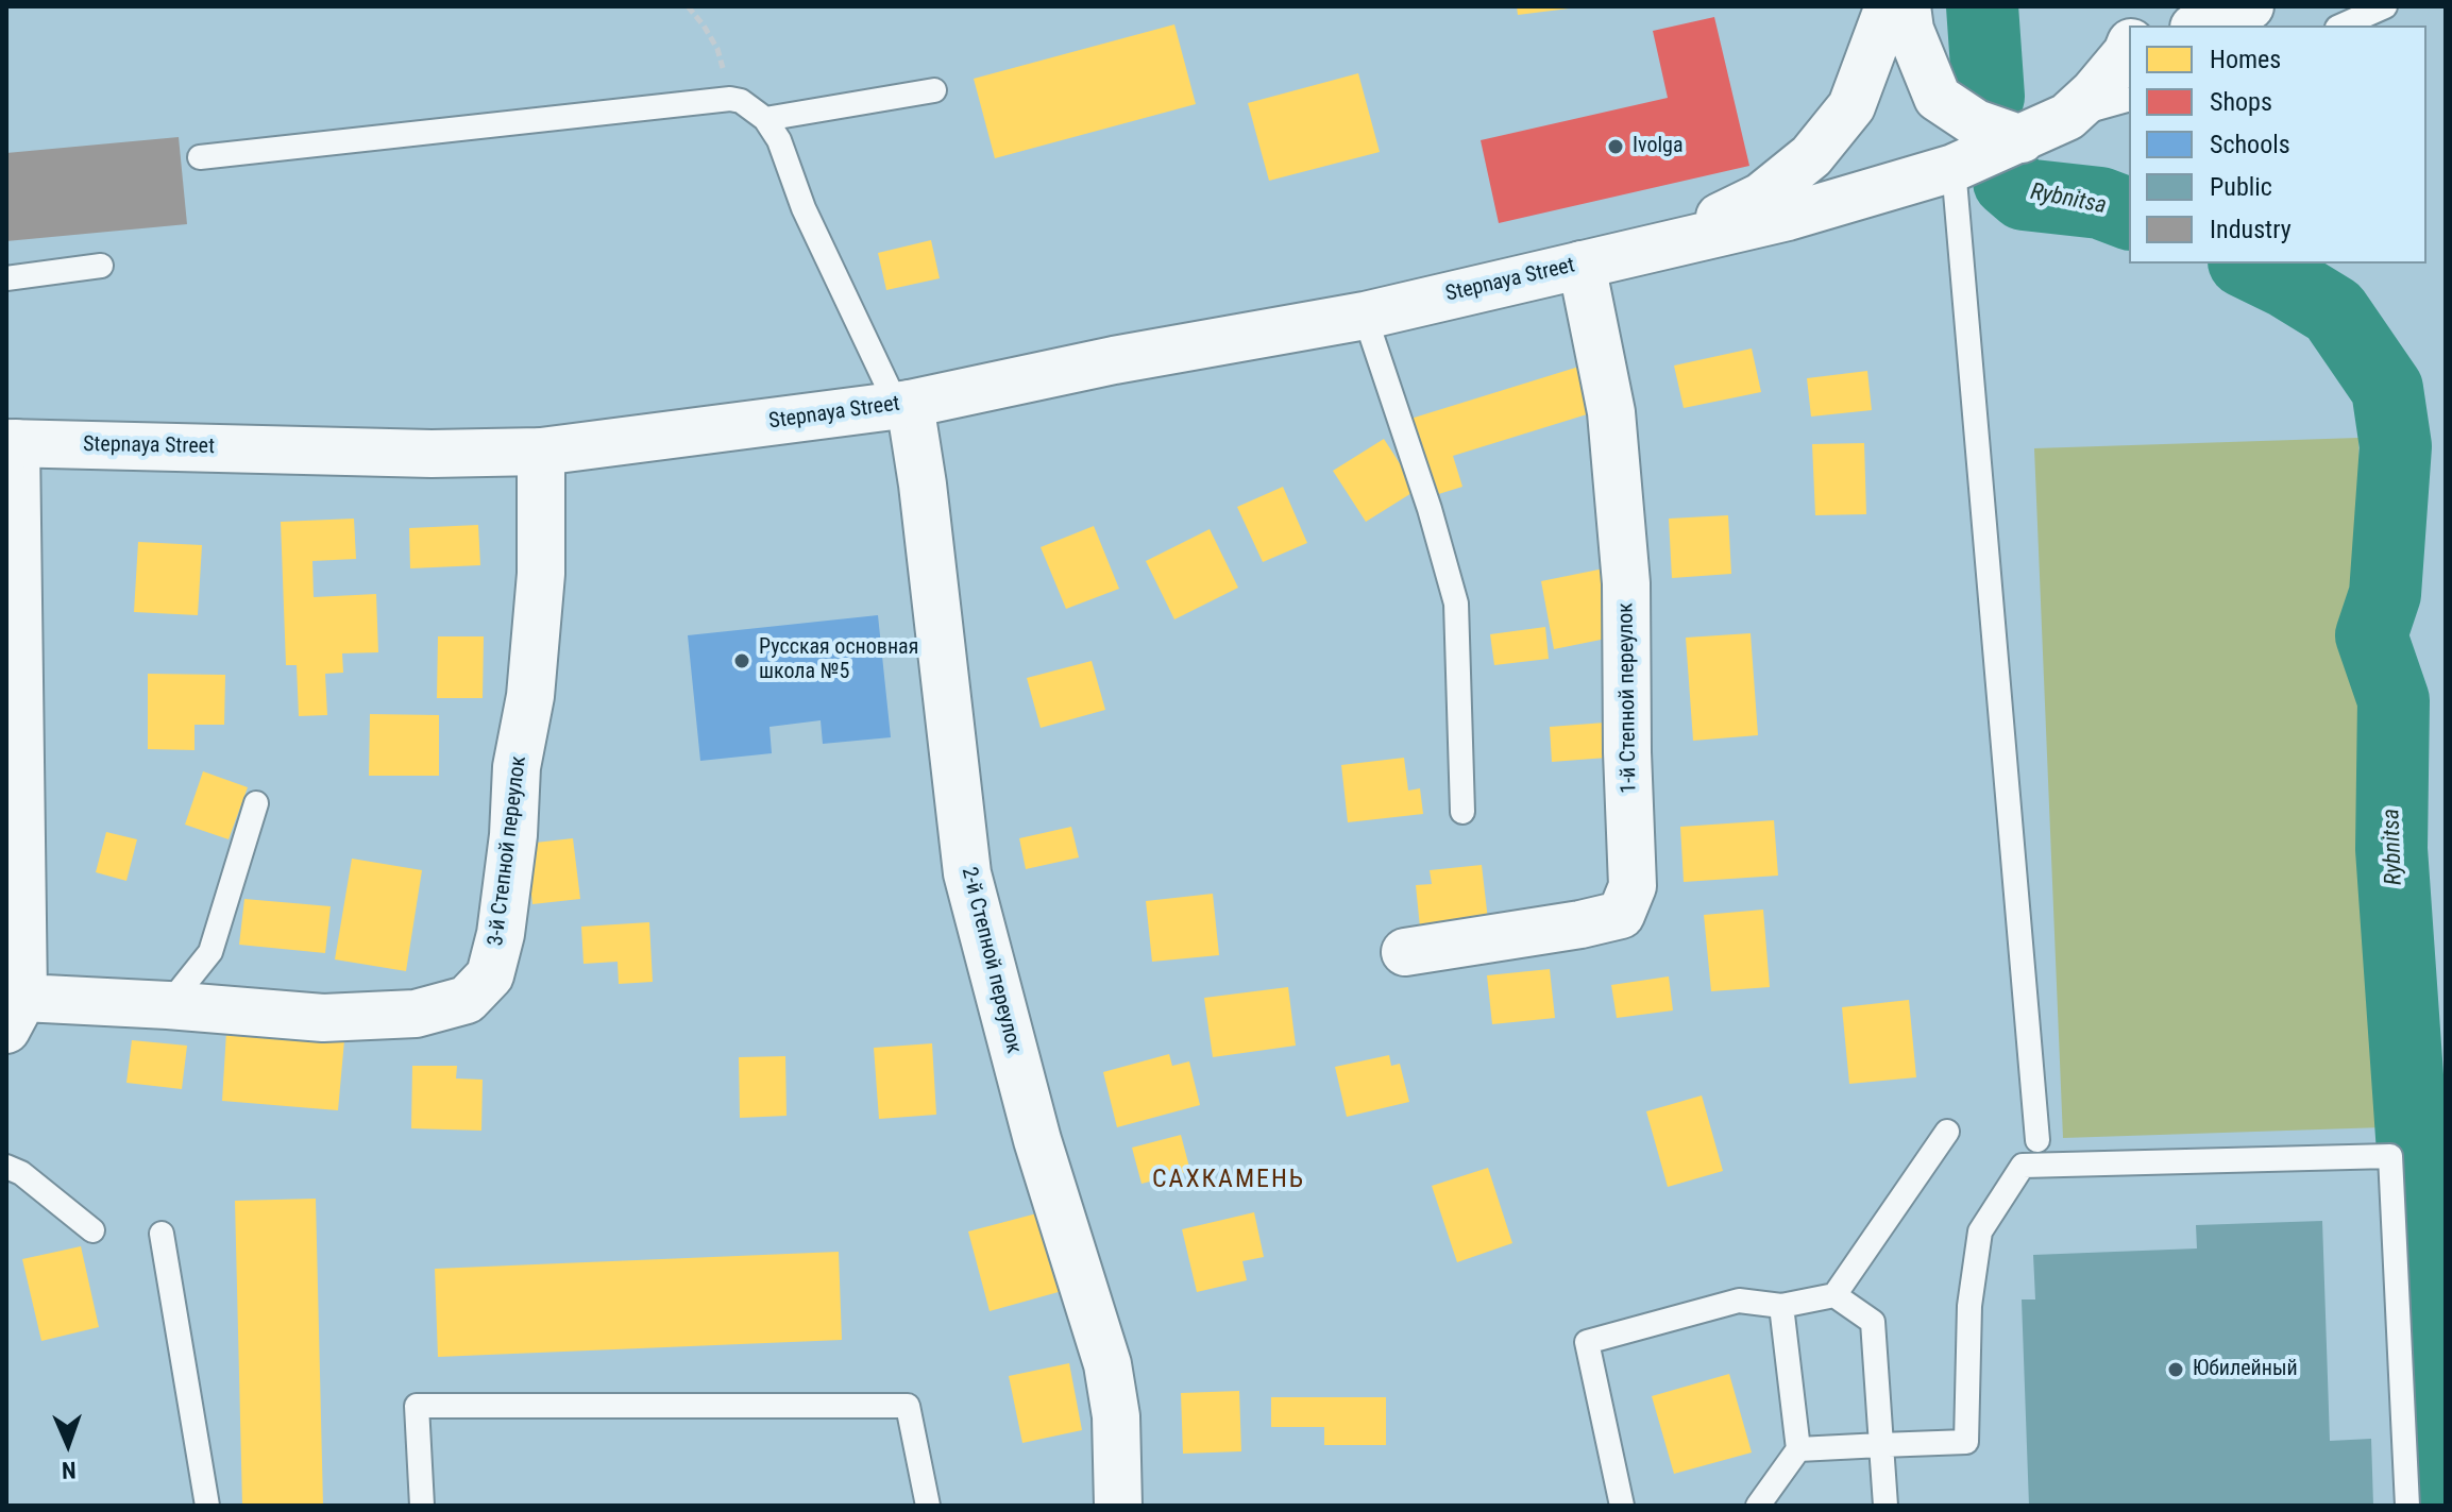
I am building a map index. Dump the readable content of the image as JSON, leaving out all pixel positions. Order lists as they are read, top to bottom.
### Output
{
  "streets": {
    "street": [
      "Stepnaya Street",
      "1-й Степной переулок",
      "3-й Степной переулок",
      "2-й Степной переулок"
    ]
  },
  "crossings": [
    ["Stepnaya Street", "1-й Степной переулок"],
    ["Stepnaya Street", "3-й Степной переулок"],
    ["Stepnaya Street", "2-й Степной переулок"]
  ],
  "districts": ["САХКАМЕНЬ"],
  "water": ["Rybnitsa"],
  "places": ["Ivolga", "Русская основная школа №5", "Юбилейный"],
  "legend": [
    "Homes",
    "Shops",
    "Schools",
    "Public",
    "Industry"
  ],
  "north": "bottom"
}
